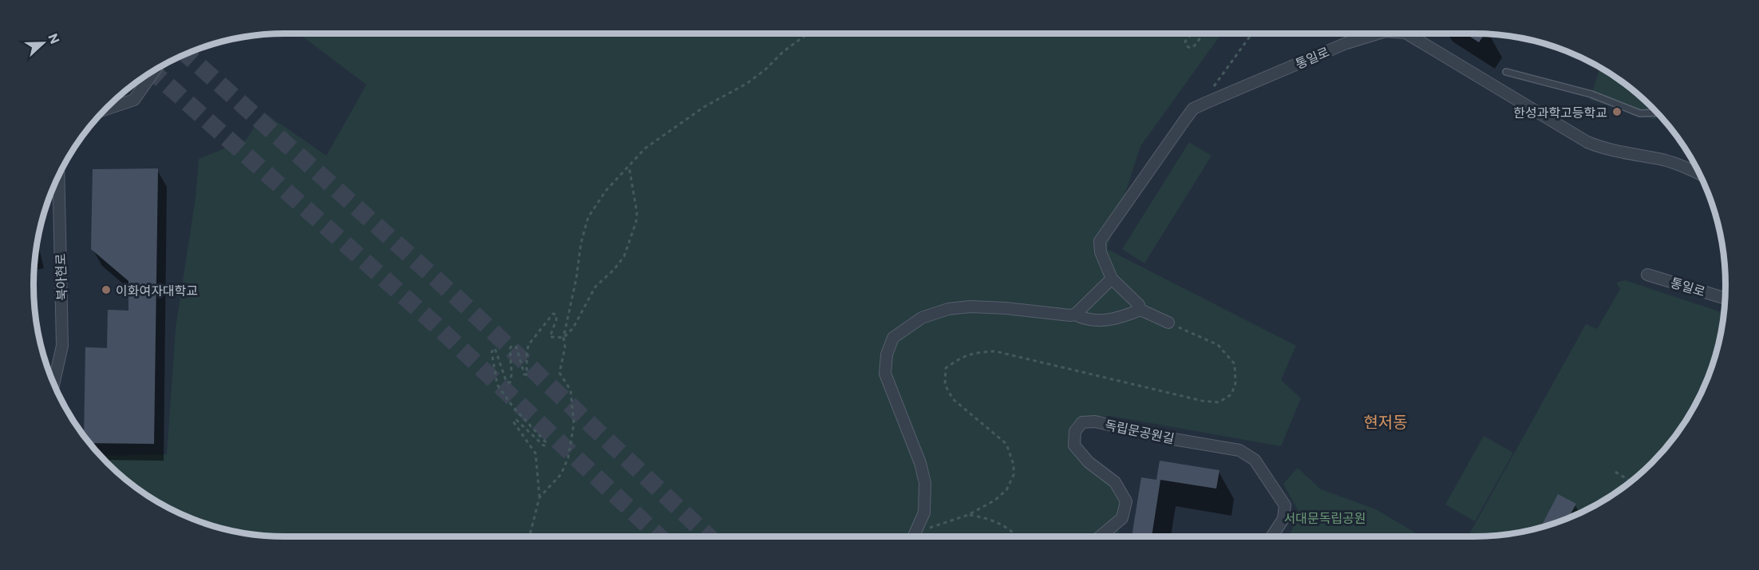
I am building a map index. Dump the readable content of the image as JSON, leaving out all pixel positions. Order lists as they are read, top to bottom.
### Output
{
  "streets": {
    "street": ["통일로", "북아현로", "독립문공원길"]
  },
  "districts": ["현저동"],
  "parks": ["서대문독립공원"],
  "places": ["한성과학고등학교", "이화여자대학교"],
  "north": "right"
}
